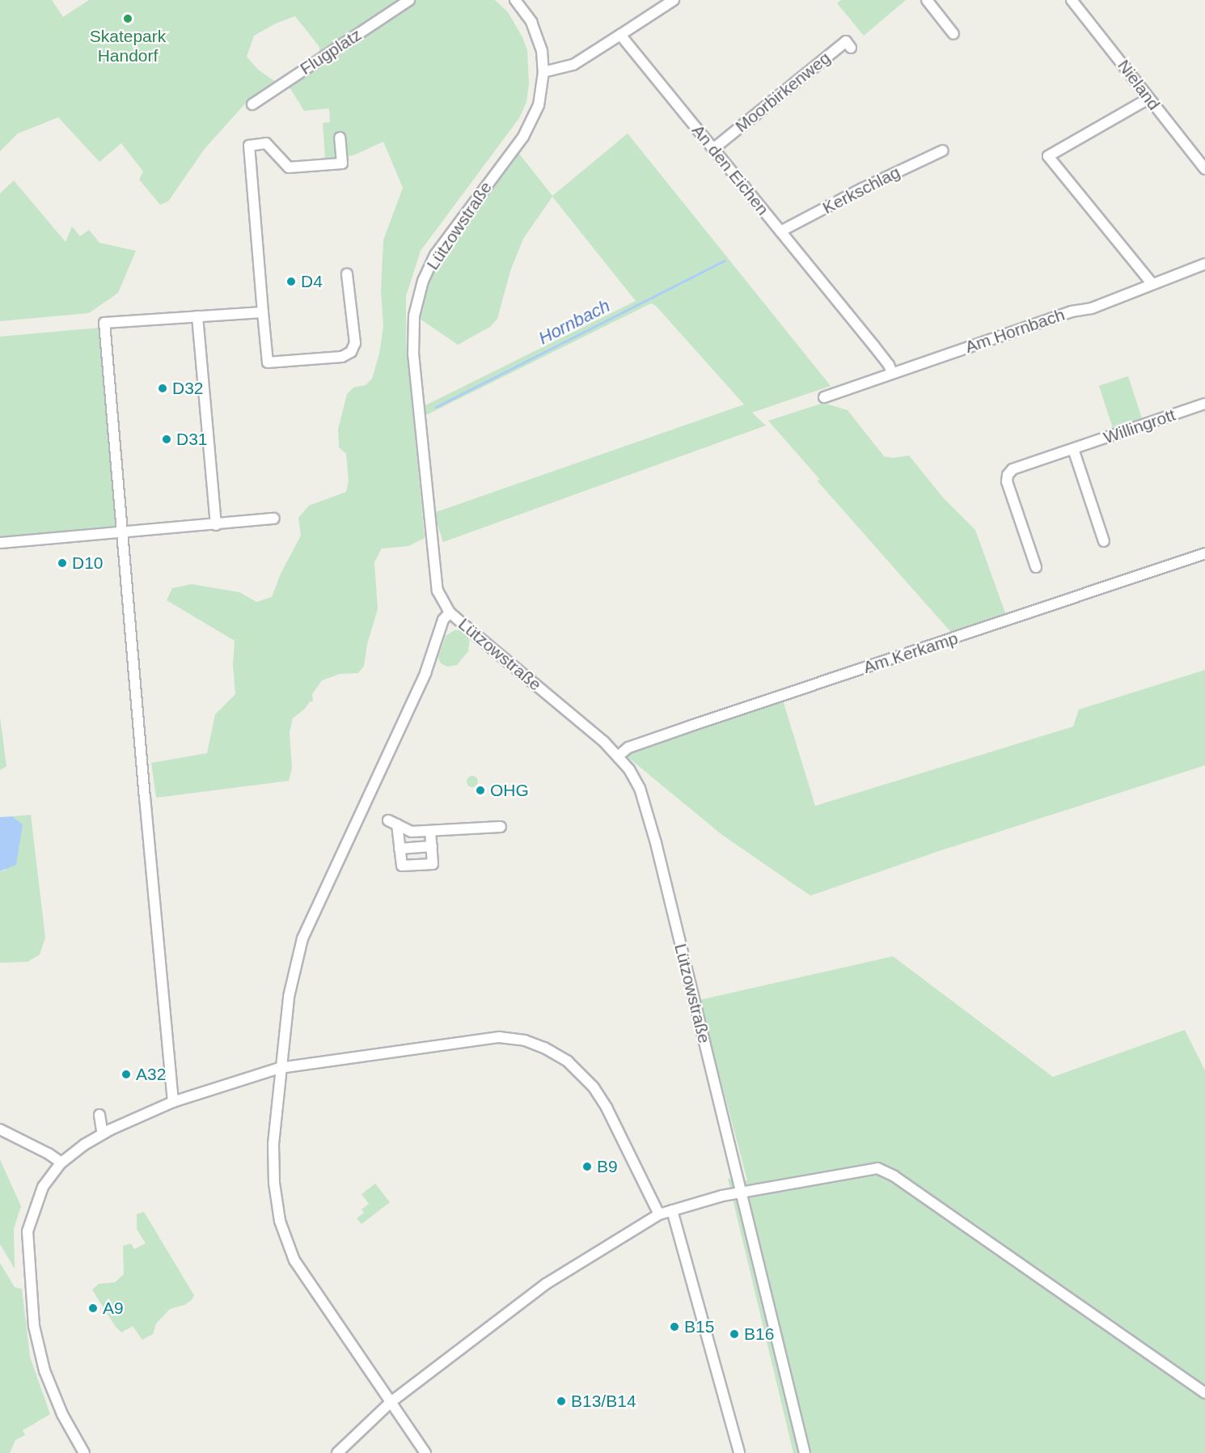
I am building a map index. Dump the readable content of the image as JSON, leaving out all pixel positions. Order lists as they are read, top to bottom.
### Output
{
  "streets": {
    "street": [
      "Flugplatz",
      "Nieland",
      "Moorbirkenweg",
      "An den Eichen",
      "Kerkschlag",
      "Lützowstraße",
      "Am Hornbach",
      "Willingrott",
      "Am Kerkamp"
    ]
  },
  "crossings": [
    ["Moorbirkenweg", "An den Eichen"],
    ["An den Eichen", "Kerkschlag"],
    ["An den Eichen", "Am Hornbach"],
    ["Lützowstraße", "Am Kerkamp"]
  ],
  "water": ["Hornbach"],
  "places": [
    "Skatepark Handorf",
    "D4",
    "D32",
    "D31",
    "D10",
    "OHG",
    "A32",
    "B9",
    "A9",
    "B15",
    "B16",
    "B13/B14"
  ]
}
